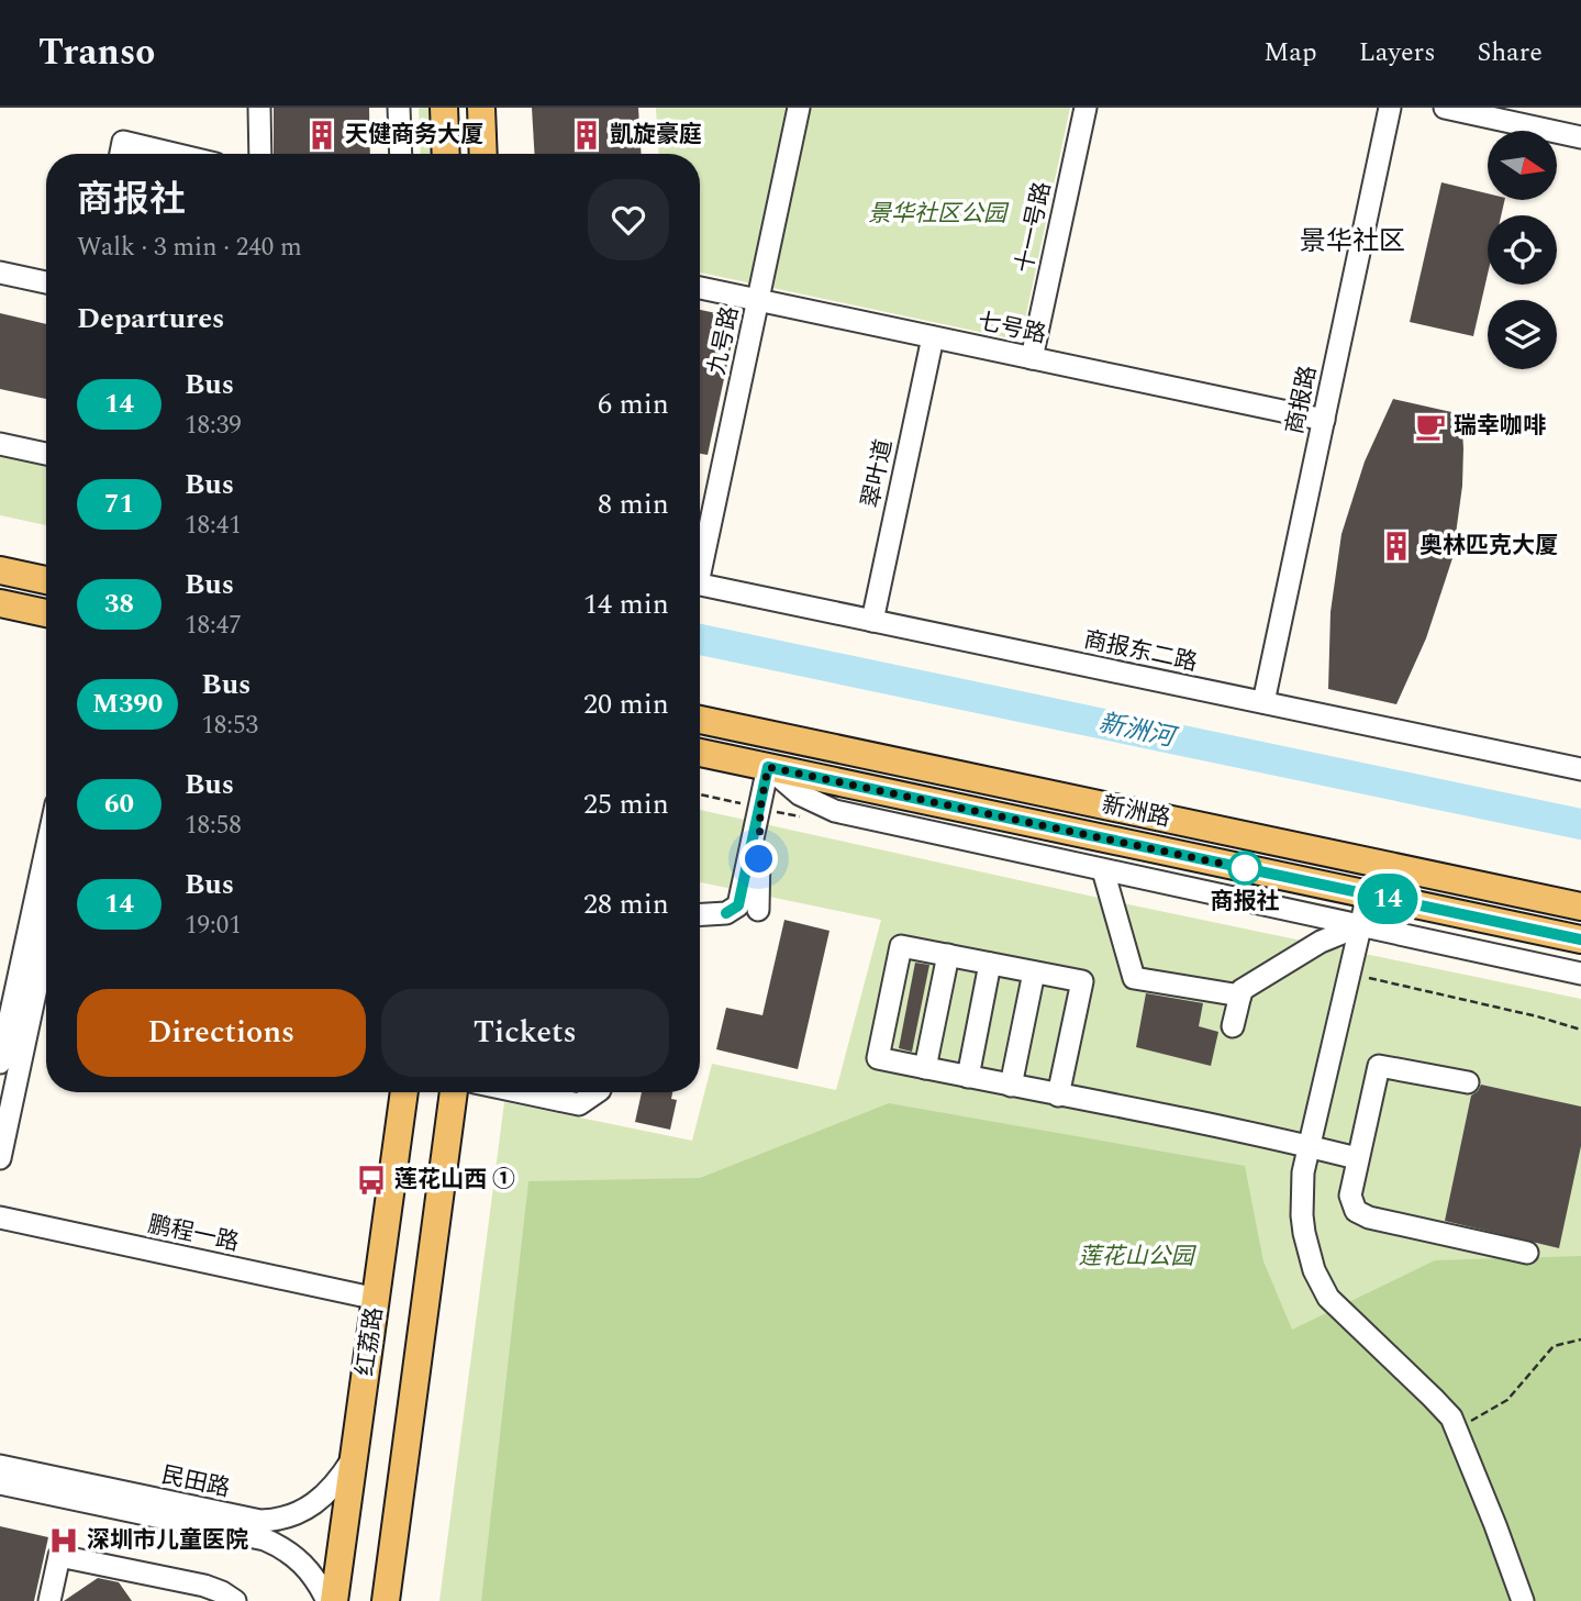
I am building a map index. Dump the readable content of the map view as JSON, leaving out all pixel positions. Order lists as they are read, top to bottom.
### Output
{
  "streets": {
    "main road": ["新洲路", "红荔路"],
    "street": [
      "十一号路",
      "七号路",
      "九号路",
      "商报路",
      "翠叶道",
      "商报东二路",
      "鹏程一路",
      "民田路"
    ]
  },
  "crossings": [
    ["十一号路", "七号路"],
    ["七号路", "九号路"],
    ["七号路", "商报路"],
    ["七号路", "翠叶道"],
    ["商报路", "商报东二路"],
    ["翠叶道", "商报东二路"],
    ["鹏程一路", "红荔路"],
    ["红荔路", "民田路"]
  ],
  "districts": ["景华社区"],
  "water": ["新洲河"],
  "parks": ["景华社区公园", "莲花山公园"],
  "places": {
    "building": ["天健商务大厦", "凱旋豪庭", "奥林匹克大厦"],
    "cafe": ["瑞幸咖啡"],
    "other": ["商报社"],
    "bus stop": ["莲花山西 ①"],
    "hospital": ["深圳市儿童医院"]
  },
  "lines": ["bus line 14"],
  "north": "right",
  "page": {
    "header": "Transo",
    "nav": ["Map", "Layers", "Share"],
    "on_map": "14",
    "heading": [
      ["商报社", "Walk · 3 min · 240 m"],
      "Departures"
    ],
    "list": [
      {
        "mark": "14",
        "name": "Bus",
        "note": "18:39",
        "value": "6 min"
      },
      {
        "mark": "71",
        "name": "Bus",
        "note": "18:41",
        "value": "8 min"
      },
      {
        "mark": "38",
        "name": "Bus",
        "note": "18:47",
        "value": "14 min"
      },
      {
        "mark": "M390",
        "name": "Bus",
        "note": "18:53",
        "value": "20 min"
      },
      {
        "mark": "60",
        "name": "Bus",
        "note": "18:58",
        "value": "25 min"
      },
      {
        "mark": "14",
        "name": "Bus",
        "note": "19:01",
        "value": "28 min"
      }
    ],
    "buttons": ["Directions", "Tickets"]
  }
}
